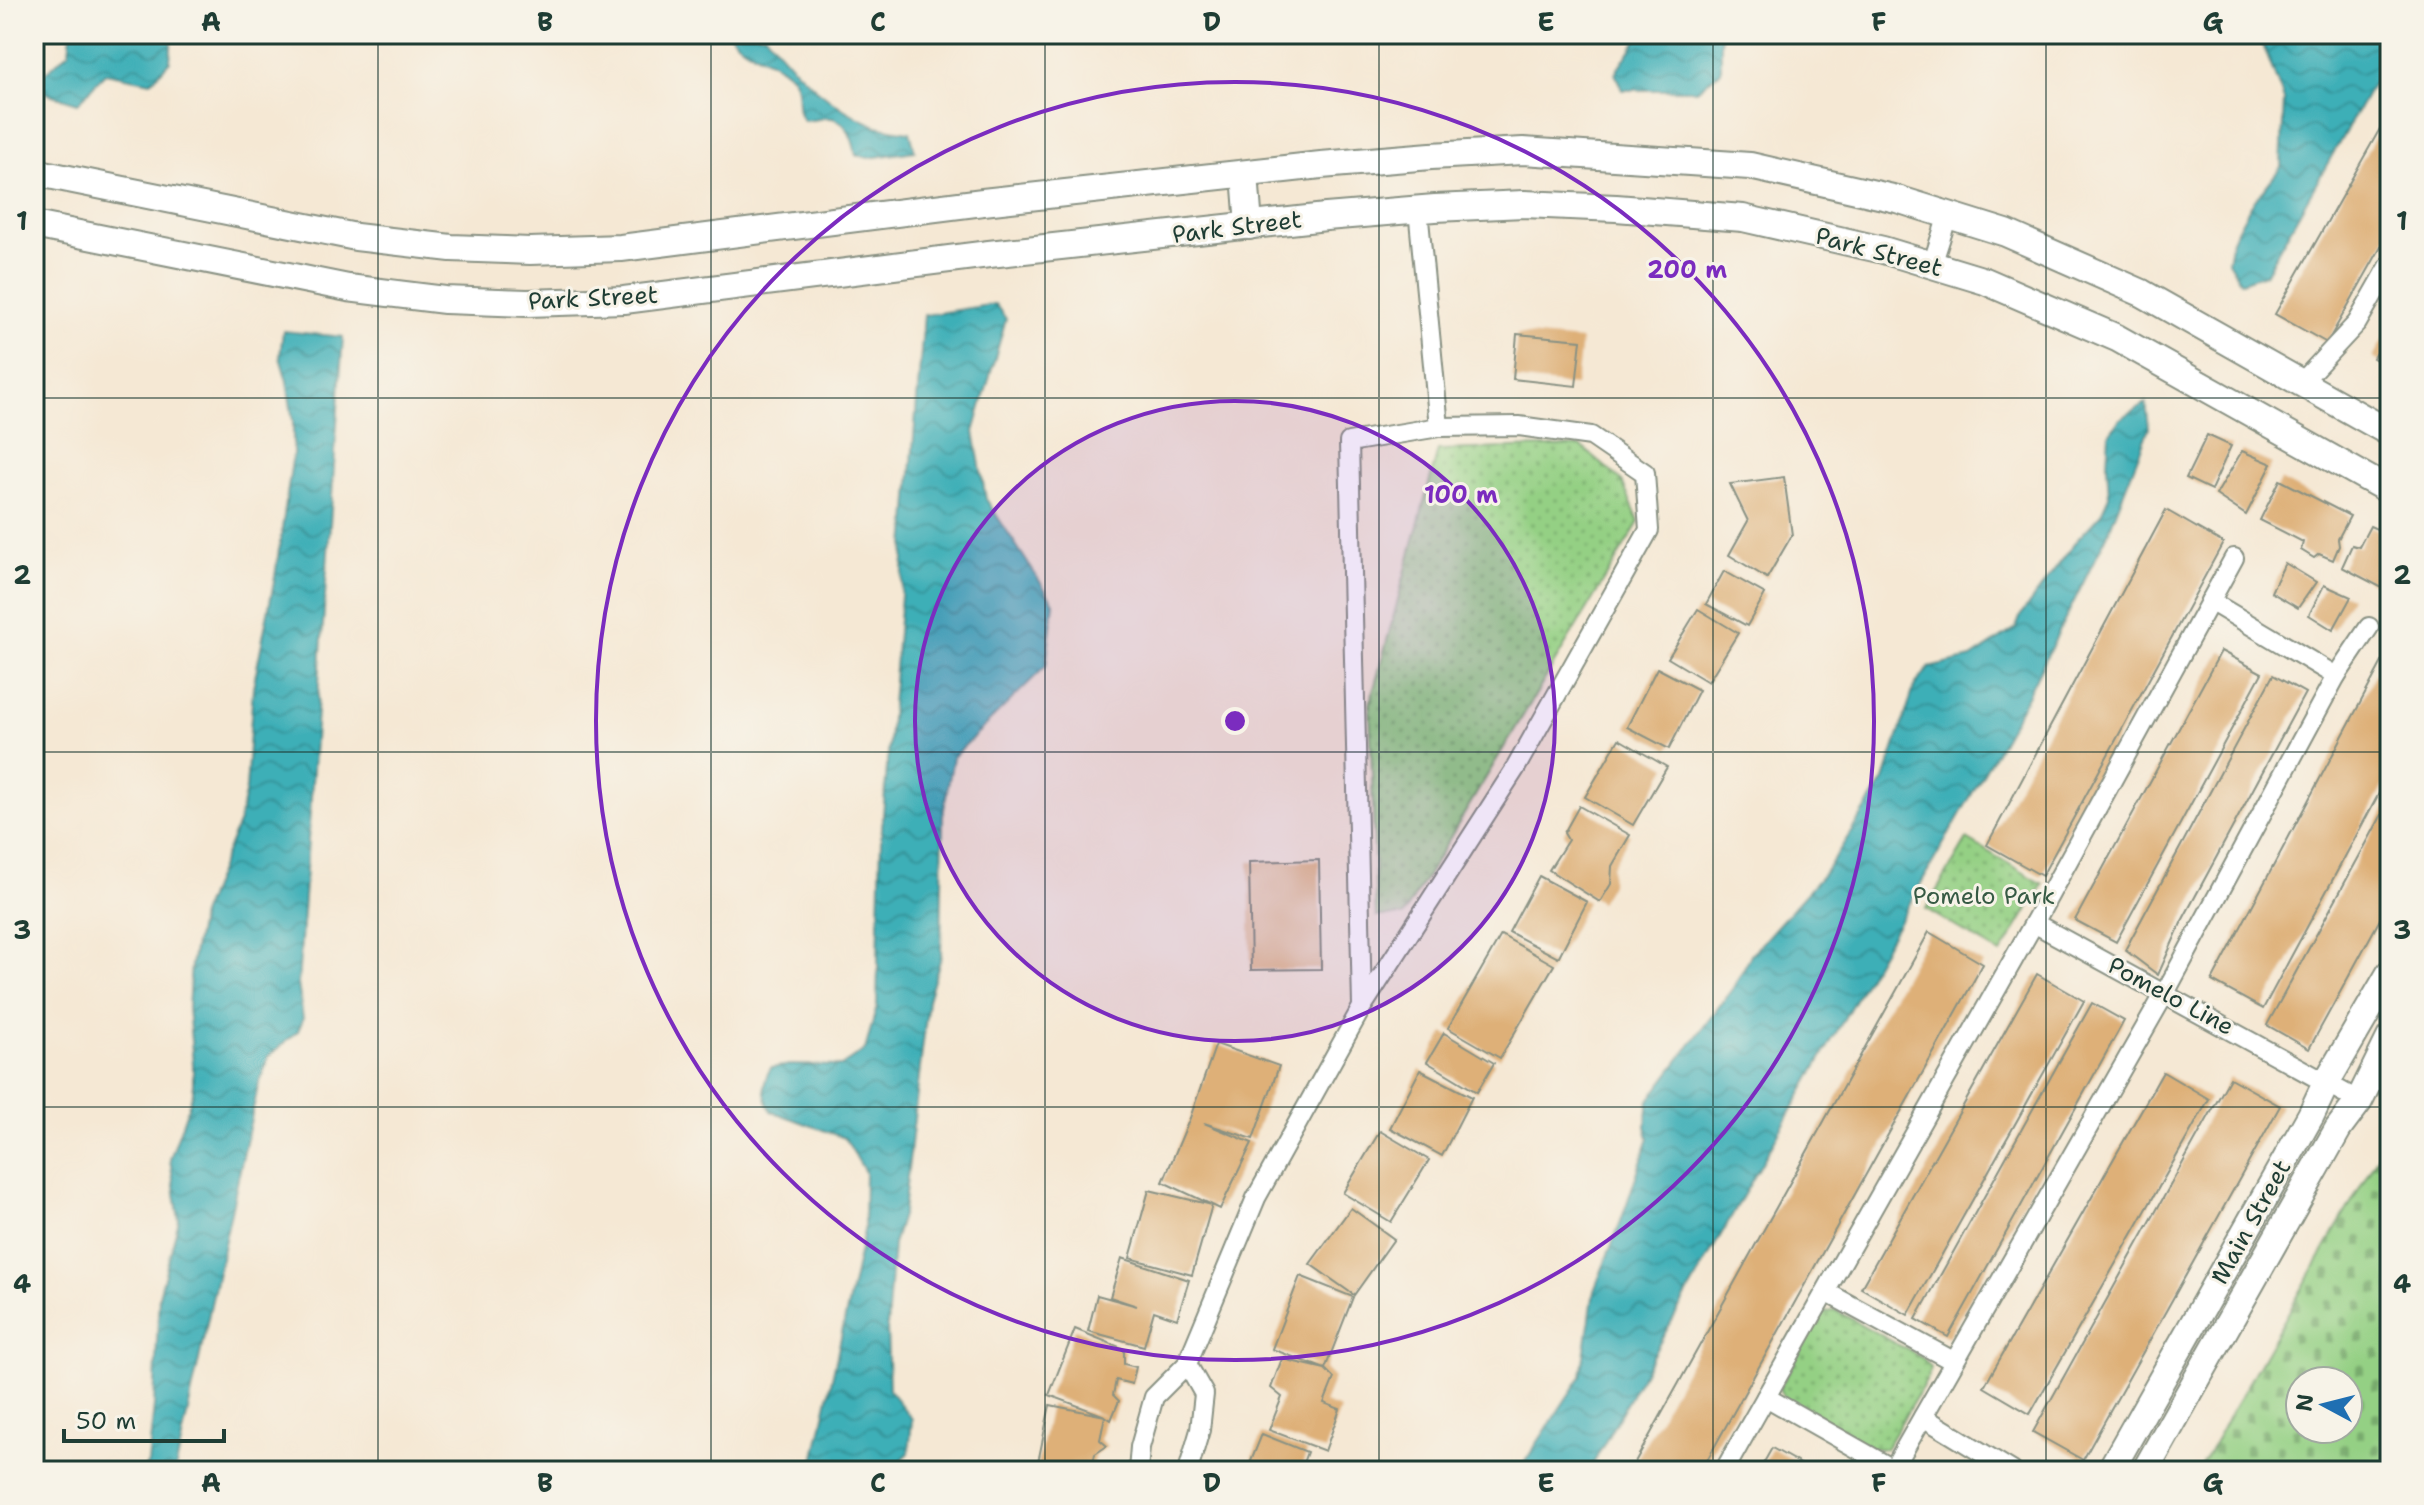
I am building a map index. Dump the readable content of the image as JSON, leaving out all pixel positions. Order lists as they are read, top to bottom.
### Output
{
  "streets": {
    "street": ["Park Street", "Pomelo Line", "Main Street"]
  },
  "crossings": [
    ["Pomelo Line", "Main Street"]
  ],
  "parks": ["Pomelo Park"],
  "scale_bar": "50 m",
  "north": "left",
  "grid": {
    "columns": [
      "A",
      "B",
      "C",
      "D",
      "E",
      "F",
      "G"
    ],
    "rows": [
      "1",
      "2",
      "3",
      "4"
    ]
  },
  "rings": ["200 m", "100 m"]
}
